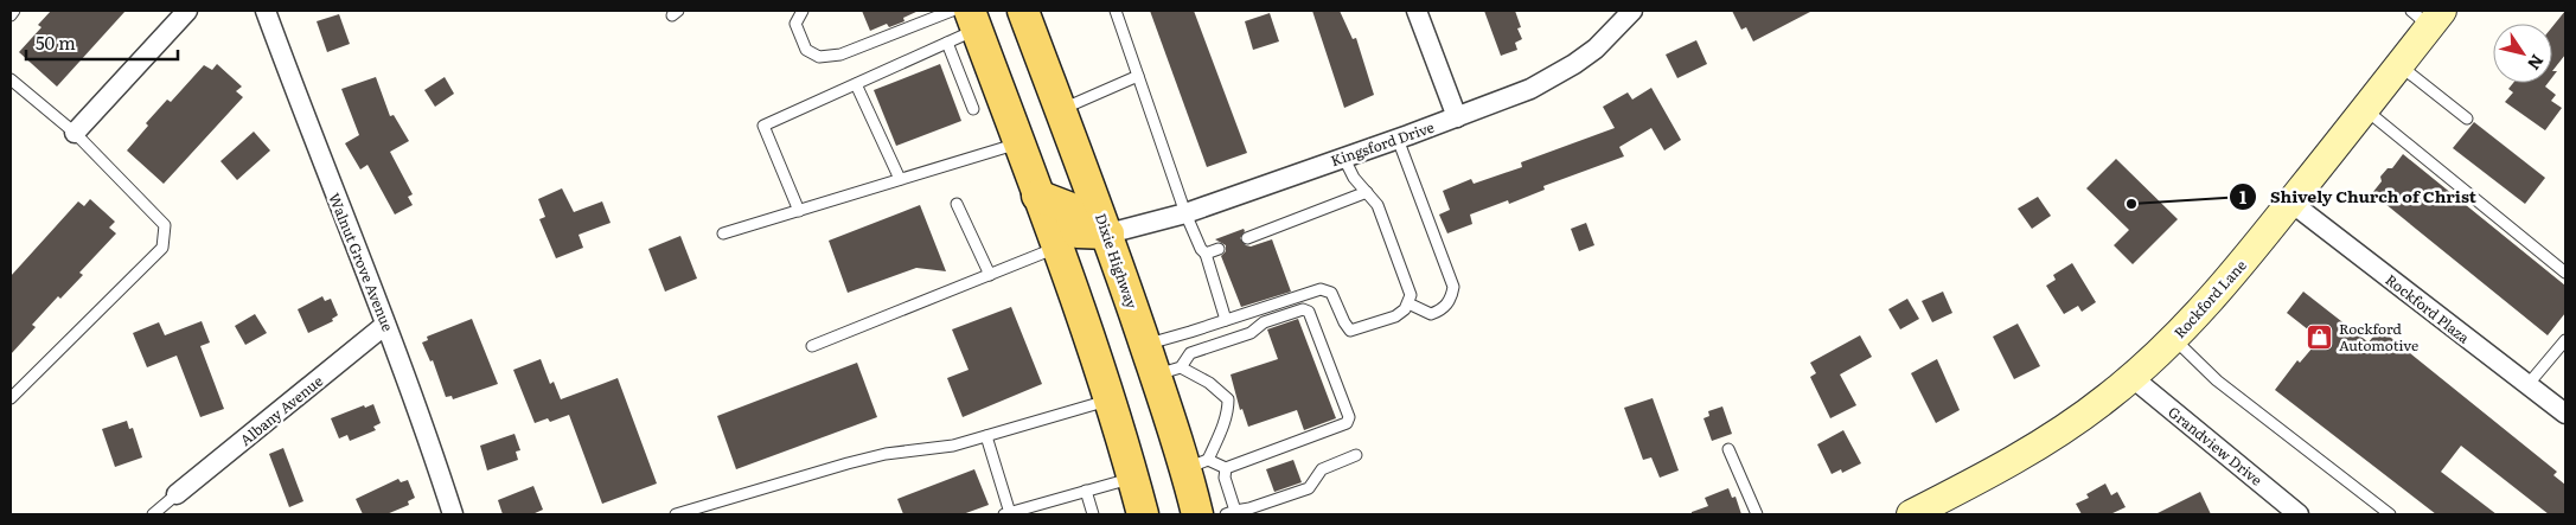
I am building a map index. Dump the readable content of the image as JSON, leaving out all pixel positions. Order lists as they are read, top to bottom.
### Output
{
  "streets": {
    "main road": ["Dixie Highway", "Rockford Lane"],
    "street": [
      "Kingsford Drive",
      "Walnut Grove Avenue",
      "Rockford Plaza",
      "Albany Avenue",
      "Grandview Drive"
    ]
  },
  "crossings": [
    ["Kingsford Drive", "Dixie Highway"],
    ["Walnut Grove Avenue", "Albany Avenue"],
    ["Rockford Lane", "Rockford Plaza"],
    ["Rockford Lane", "Grandview Drive"]
  ],
  "places": {
    "other": ["Shively Church of Christ"],
    "shop": ["Rockford Automotive"]
  },
  "scale_bar": "50 m",
  "north": "bottom right"
}
